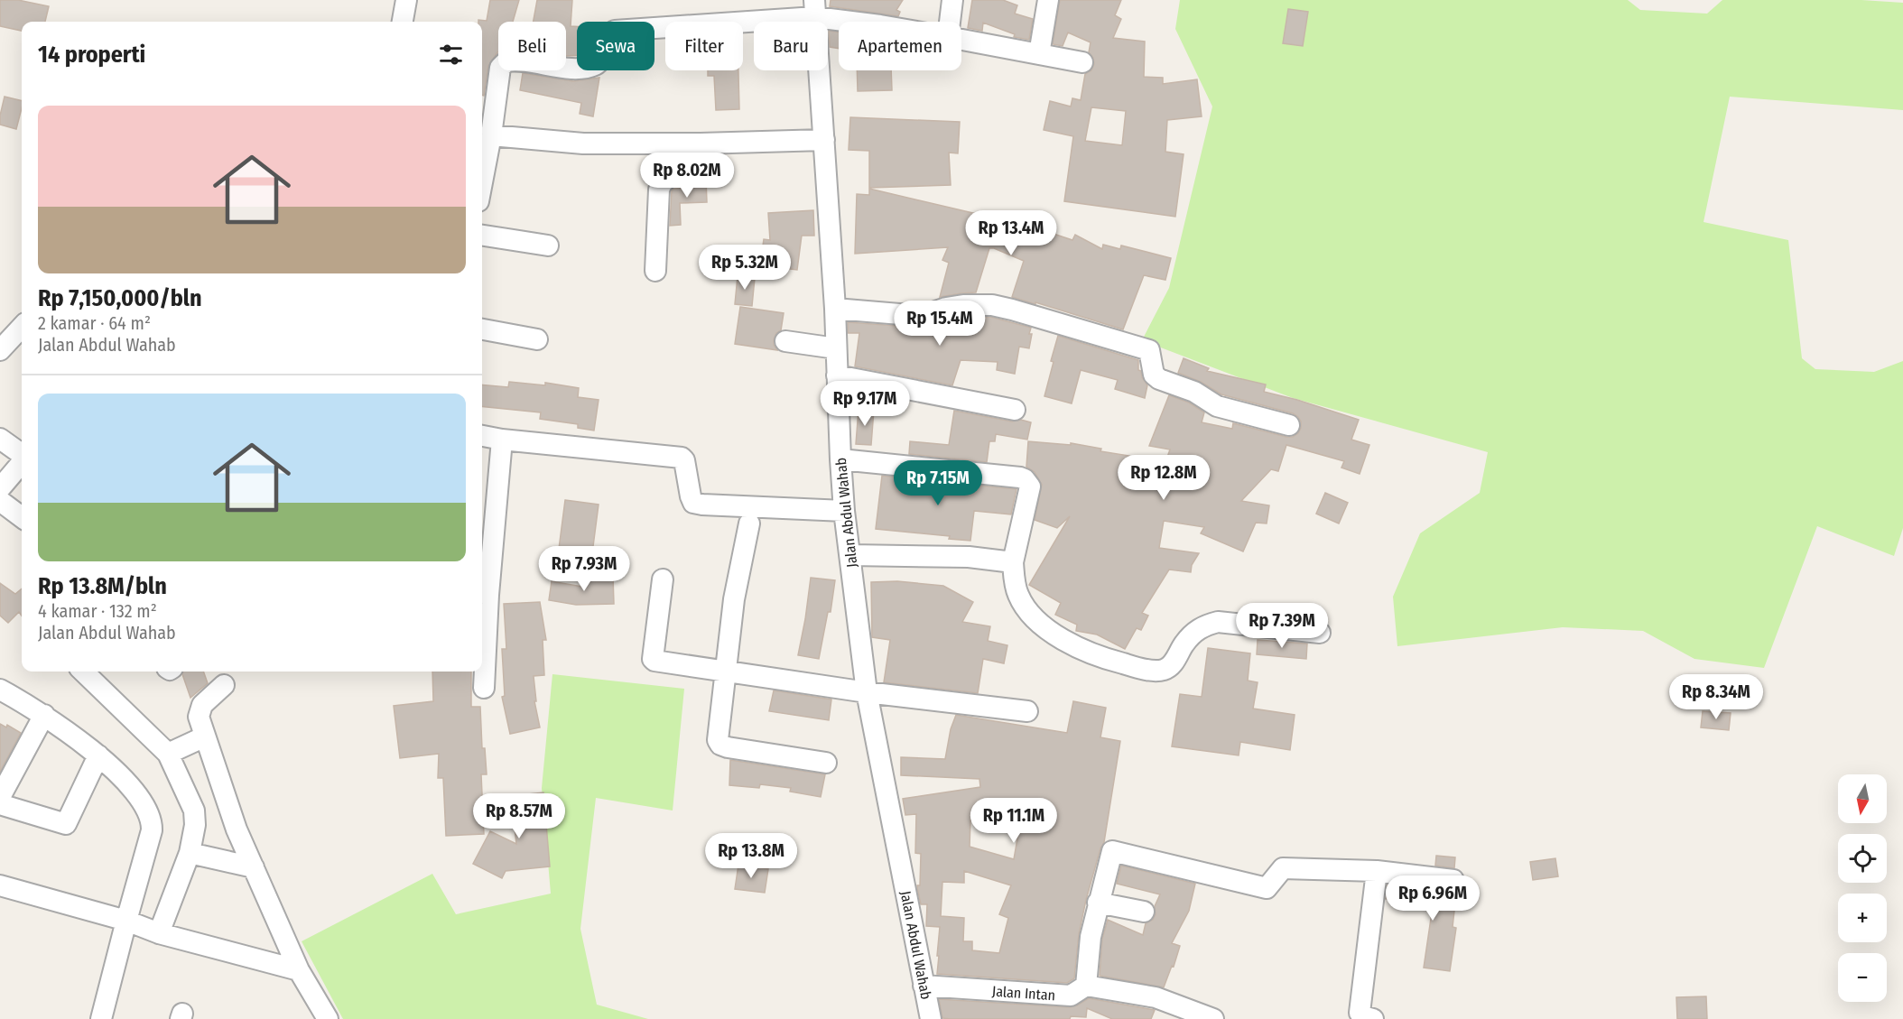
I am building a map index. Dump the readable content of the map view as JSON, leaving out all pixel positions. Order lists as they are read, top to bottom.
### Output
{
  "streets": {
    "street": ["Jalan Abdul Wahab", "Jalan Intan"]
  },
  "crossings": [
    ["Jalan Abdul Wahab", "Jalan Intan"]
  ],
  "north": "bottom",
  "page": {
    "chip": [
      "Beli",
      "Sewa",
      "Filter",
      "Baru",
      "Apartemen"
    ],
    "heading": "14 properti",
    "list": [
      {
        "name": "Rp 7,150,000/bln",
        "note": "2 kamar · 64 m² · Jalan Abdul Wahab"
      },
      {
        "name": "Rp 13.8M/bln",
        "note": "4 kamar · 132 m² · Jalan Abdul Wahab"
      }
    ],
    "price": [
      "Rp 8.02M",
      "Rp 13.4M",
      "Rp 5.32M",
      "Rp 15.4M",
      "Rp 9.17M",
      "Rp 12.8M",
      "Rp 7.15M",
      "Rp 7.93M",
      "Rp 7.39M",
      "Rp 8.34M",
      "Rp 8.57M",
      "Rp 11.1M",
      "Rp 13.8M",
      "Rp 6.96M"
    ],
    "map_buttons": ["+", "−"]
  }
}
